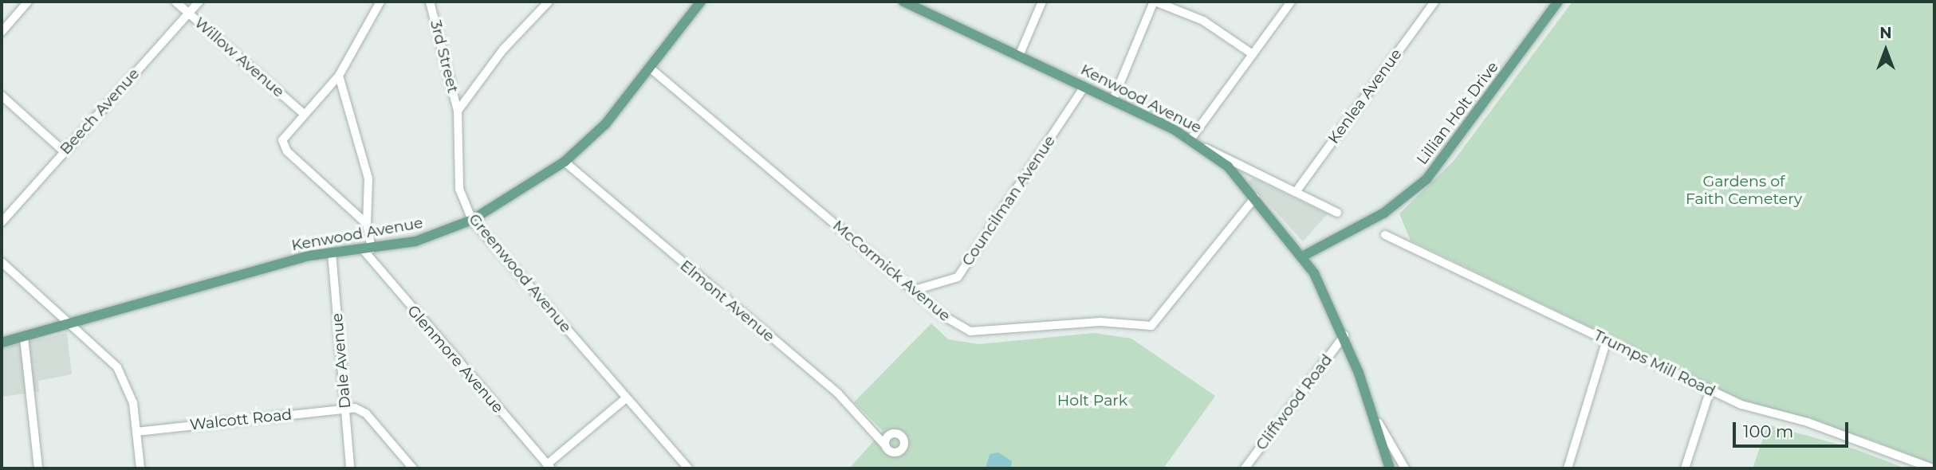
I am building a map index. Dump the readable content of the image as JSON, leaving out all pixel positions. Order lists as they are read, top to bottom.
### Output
{
  "streets": {
    "main road": ["Kenwood Avenue", "Lillian Holt Drive"],
    "street": [
      "3rd Street",
      "Willow Avenue",
      "Kenlea Avenue",
      "Beech Avenue",
      "Councilman Avenue",
      "McCormick Avenue",
      "Greenwood Avenue",
      "Elmont Avenue",
      "Glenmore Avenue",
      "Dale Avenue",
      "Trumps Mill Road",
      "Cliffwood Road",
      "Walcott Road"
    ]
  },
  "crossings": [
    ["3rd Street", "Greenwood Avenue"],
    ["Willow Avenue", "Beech Avenue"],
    ["Kenwood Avenue", "Lillian Holt Drive"],
    ["Kenwood Avenue", "Councilman Avenue"],
    ["Kenwood Avenue", "McCormick Avenue"],
    ["Kenwood Avenue", "Greenwood Avenue"],
    ["Kenwood Avenue", "Elmont Avenue"],
    ["Kenwood Avenue", "Glenmore Avenue"],
    ["Kenwood Avenue", "Dale Avenue"],
    ["Kenwood Avenue", "Cliffwood Road"],
    ["Councilman Avenue", "McCormick Avenue"],
    ["Dale Avenue", "Walcott Road"]
  ],
  "parks": ["Gardens of Faith Cemetery", "Holt Park"],
  "scale_bar": "100 m",
  "north": "top"
}
